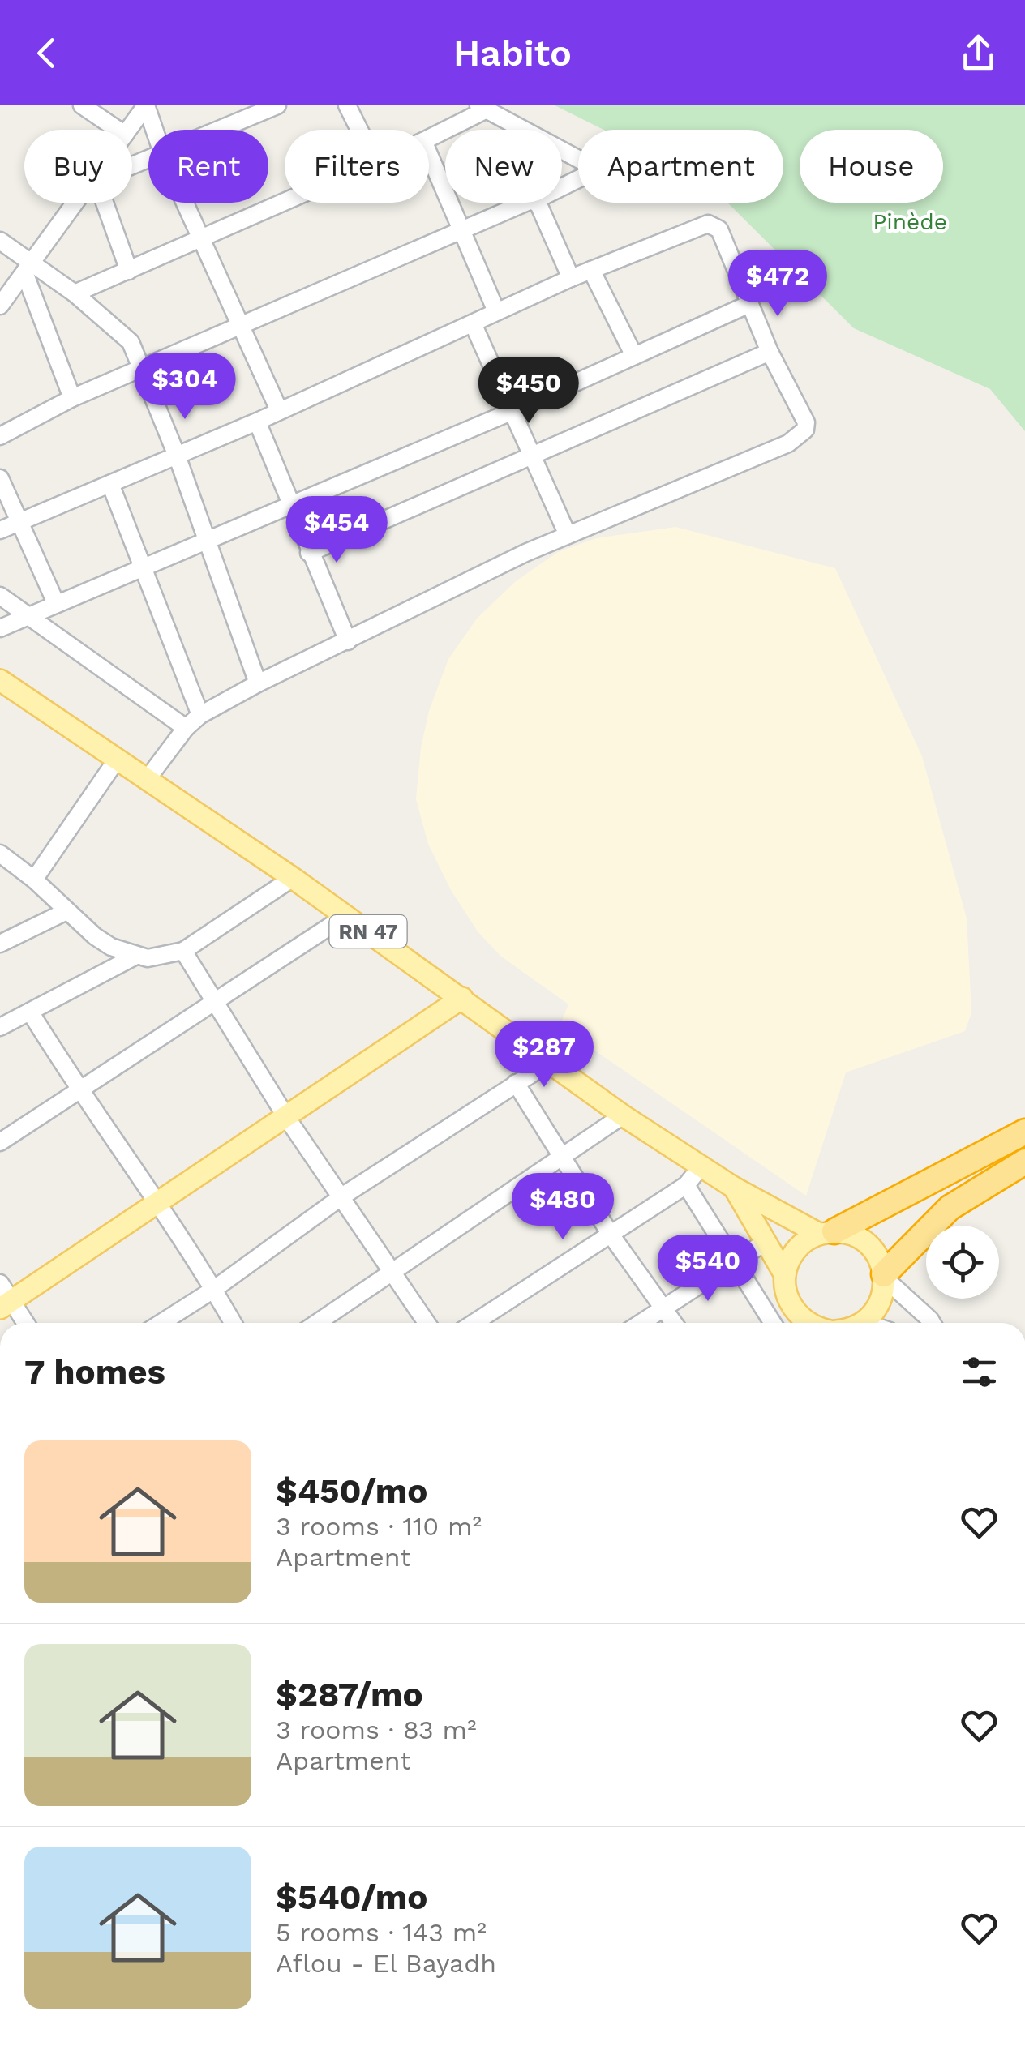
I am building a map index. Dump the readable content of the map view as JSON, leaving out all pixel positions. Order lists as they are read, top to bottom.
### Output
{
  "streets": {
    "main road": ["RN 47"]
  },
  "parks": ["Pinède"],
  "page": {
    "header": "Habito",
    "chip": [
      "Buy",
      "Rent",
      "Filters",
      "New",
      "Apartment",
      "House"
    ],
    "price": [
      "$472",
      "$304",
      "$450",
      "$454",
      "$287",
      "$480",
      "$540"
    ],
    "heading": "7 homes",
    "list": [
      {
        "name": "$450/mo",
        "note": "3 rooms · 110 m² · Apartment"
      },
      {
        "name": "$287/mo",
        "note": "3 rooms · 83 m² · Apartment"
      },
      {
        "name": "$540/mo",
        "note": "5 rooms · 143 m² · Aflou - El Bayadh"
      }
    ]
  }
}
